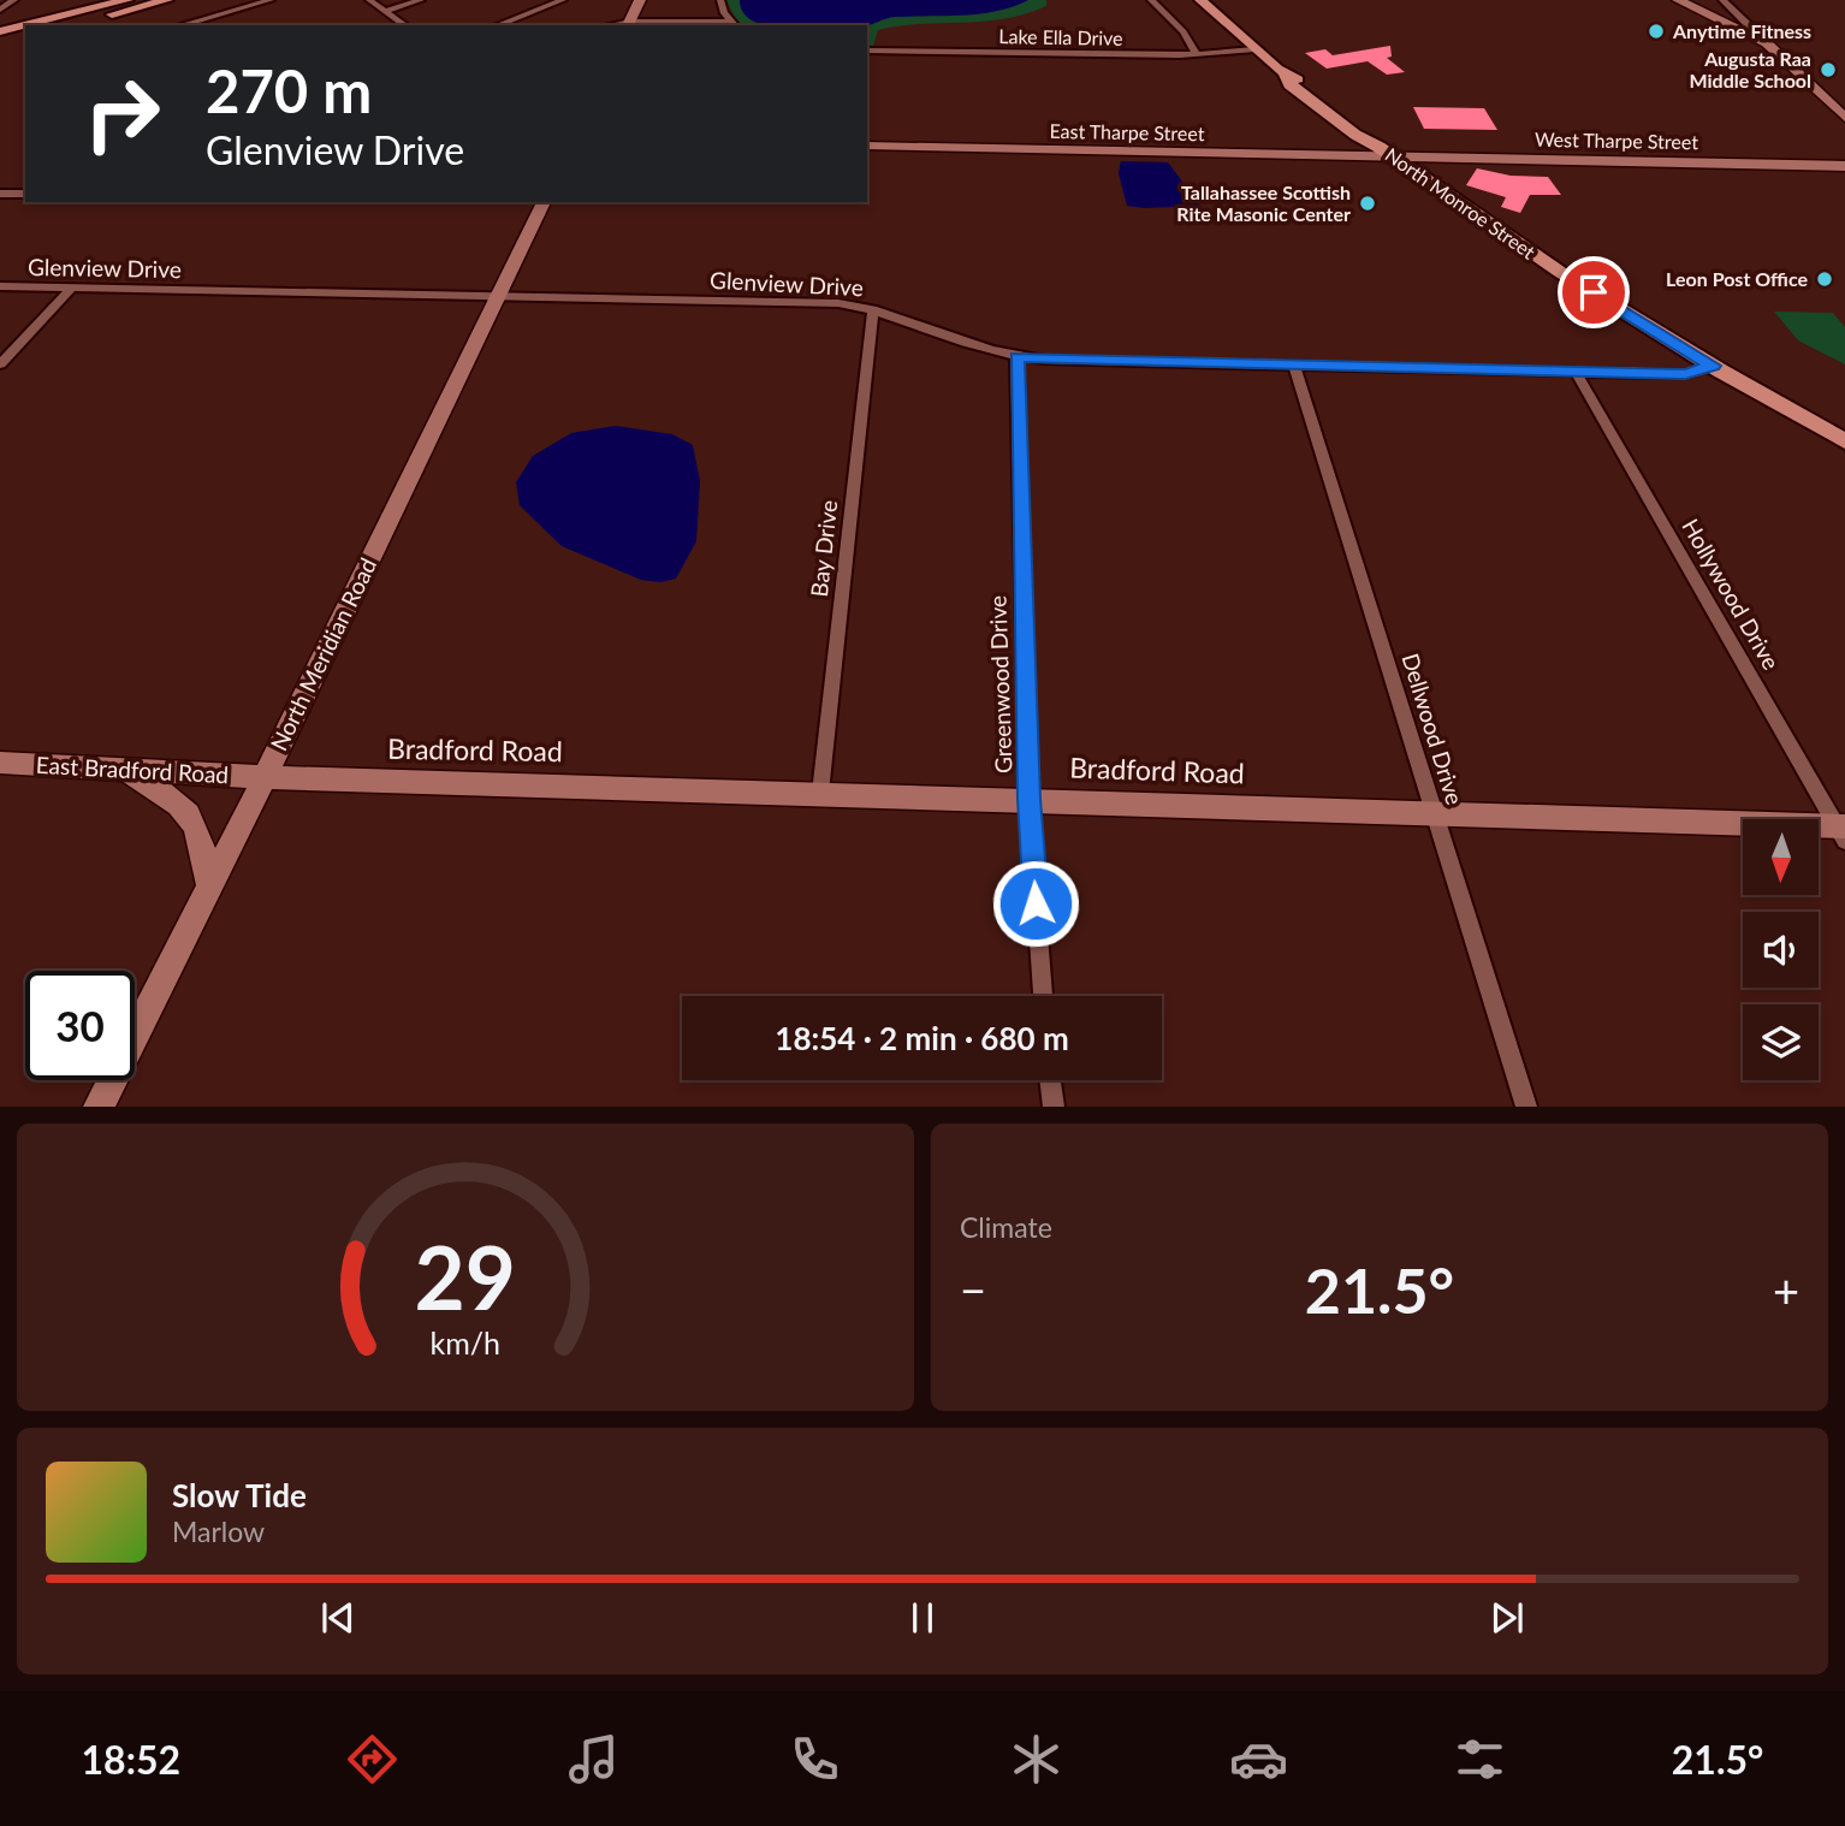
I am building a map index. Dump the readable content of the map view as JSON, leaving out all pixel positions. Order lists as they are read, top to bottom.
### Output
{
  "streets": {
    "main road": [
      "East Tharpe Street",
      "West Tharpe Street",
      "North Monroe Street",
      "North Meridian Road",
      "Bradford Road",
      "East Bradford Road"
    ],
    "street": [
      "Lake Ella Drive",
      "Glenview Drive",
      "Bay Drive",
      "Hollywood Drive",
      "Greenwood Drive",
      "Dellwood Drive"
    ]
  },
  "crossings": [
    ["Lake Ella Drive", "North Monroe Street"],
    ["East Tharpe Street", "West Tharpe Street"],
    ["East Tharpe Street", "North Monroe Street"],
    ["West Tharpe Street", "North Monroe Street"],
    ["North Monroe Street", "Glenview Drive"],
    ["Glenview Drive", "Bay Drive"],
    ["Glenview Drive", "Hollywood Drive"],
    ["Glenview Drive", "North Meridian Road"],
    ["Glenview Drive", "Greenwood Drive"],
    ["Glenview Drive", "Dellwood Drive"],
    ["Bay Drive", "Bradford Road"],
    ["Hollywood Drive", "Bradford Road"],
    ["North Meridian Road", "Bradford Road"],
    ["North Meridian Road", "East Bradford Road"],
    ["Greenwood Drive", "Bradford Road"],
    ["Dellwood Drive", "Bradford Road"],
    ["Bradford Road", "East Bradford Road"]
  ],
  "places": [
    "Anytime Fitness",
    "Augusta Raa Middle School",
    "Tallahassee Scottish Rite Masonic Center",
    "Leon Post Office"
  ],
  "north": "bottom",
  "page": {
    "turn": ["270 m", "Glenview Drive"],
    "limit": "30",
    "trip": "18:54 · 2 min · 680 m",
    "tile": "Climate",
    "heat": ["−", "21.5°", "+"],
    "song": ["Slow Tide", "Marlow"],
    "tabs": ["18:52", "21.5°"],
    "gauge": ["29", "km/h"]
  }
}
